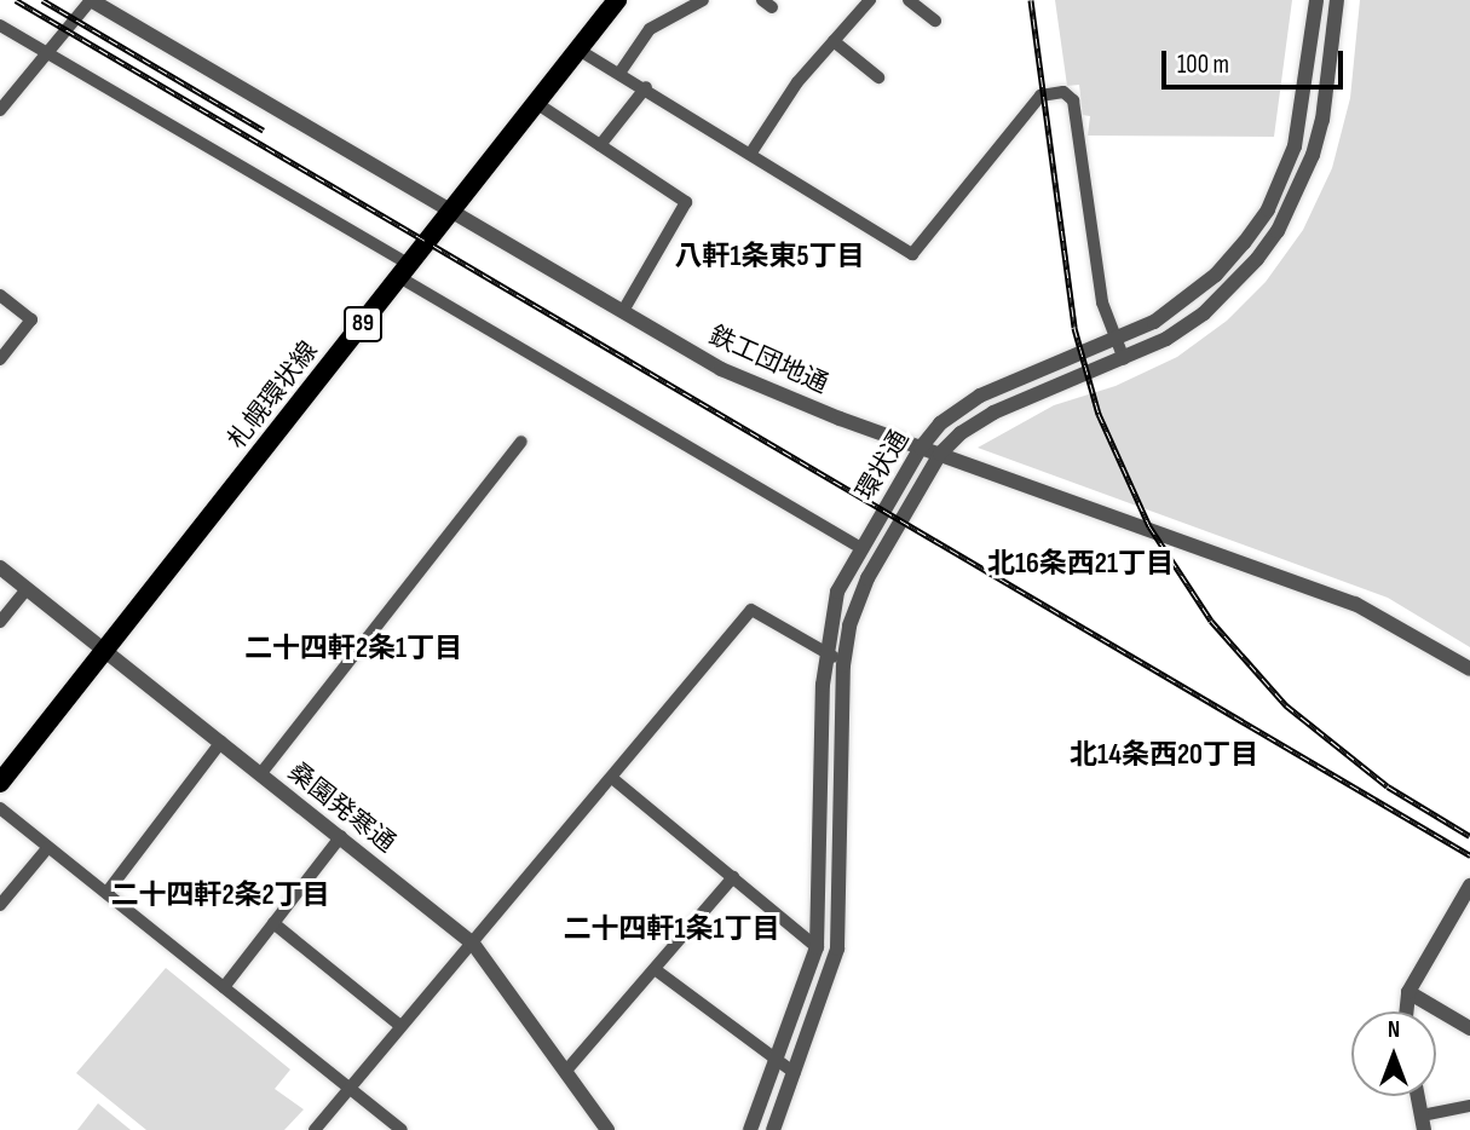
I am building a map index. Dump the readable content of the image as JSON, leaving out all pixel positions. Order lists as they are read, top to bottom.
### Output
{
  "streets": {
    "main road": ["89", "札幌環状線"],
    "street": ["鉄工団地通", "環状通", "桑園発寒通"]
  },
  "crossings": [
    ["鉄工団地通", "札幌環状線"],
    ["鉄工団地通", "環状通"],
    ["札幌環状線", "桑園発寒通"]
  ],
  "districts": [
    "八軒1条東5丁目",
    "北16条西21丁目",
    "二十四軒2条1丁目",
    "北14条西20丁目",
    "二十四軒2条2丁目",
    "二十四軒1条1丁目"
  ],
  "scale_bar": "100 m",
  "north": "top"
}
